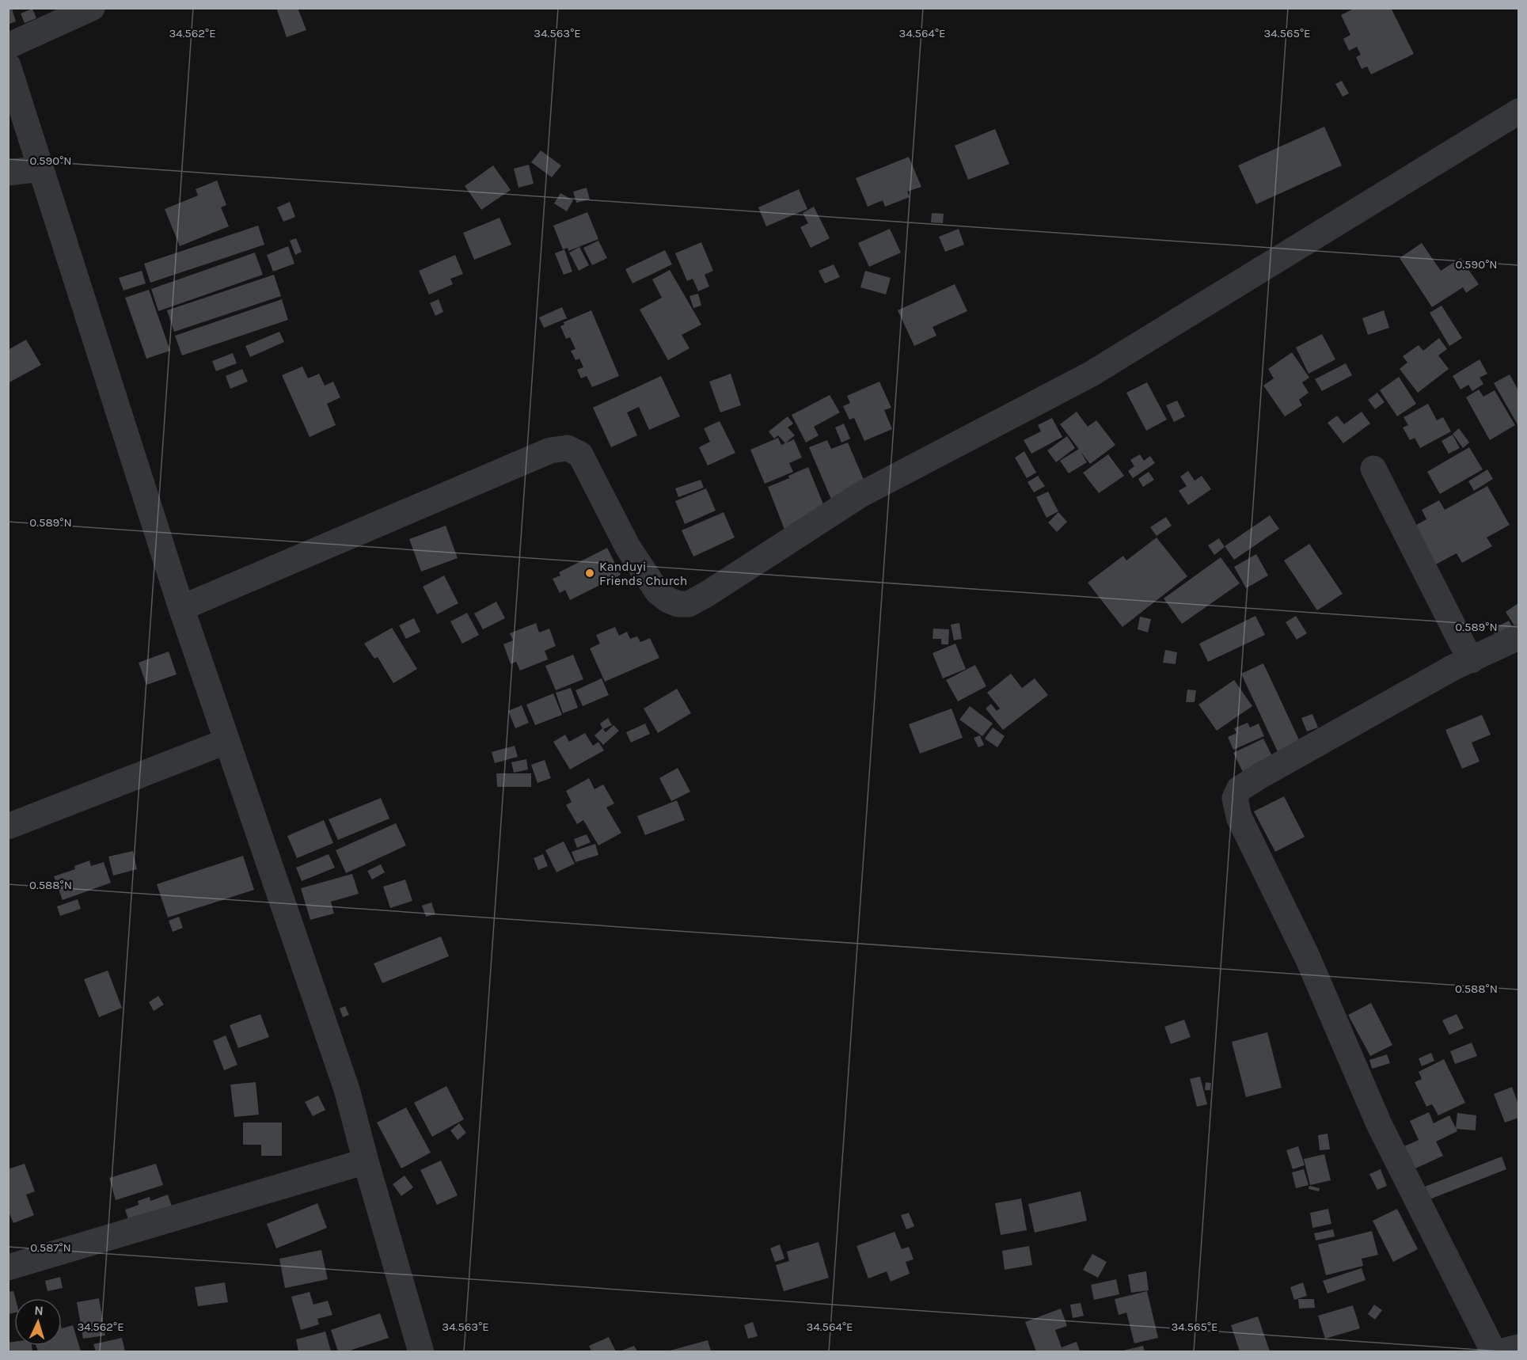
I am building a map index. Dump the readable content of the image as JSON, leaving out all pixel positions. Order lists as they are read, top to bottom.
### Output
{
  "places": ["Kanduyi Friends Church"],
  "north": "top",
  "coordinates": [
    "34.562°E",
    "34.563°E",
    "34.564°E",
    "34.565°E",
    "0.590°N",
    "0.589°N",
    "0.588°N",
    "0.587°N"
  ]
}
